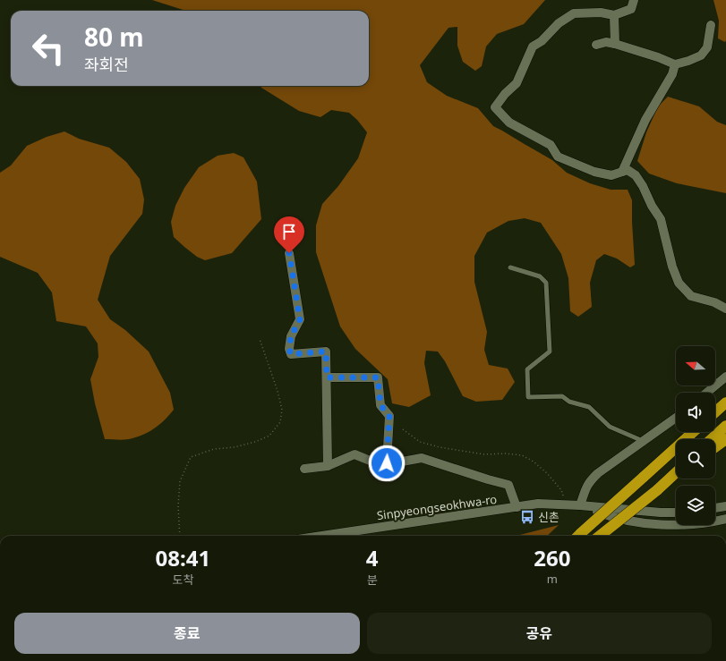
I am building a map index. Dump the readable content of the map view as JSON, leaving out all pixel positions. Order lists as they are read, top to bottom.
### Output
{
  "streets": {
    "street": ["Sinpyeongseokhwa-ro"]
  },
  "places": {
    "bus stop": ["신촌"]
  },
  "north": "left",
  "page": {
    "turn": ["80 m", "좌회전"],
    "eta": [
      "08:41",
      "도착",
      "4",
      "분",
      "260",
      "m"
    ],
    "buttons": ["종료", "공유"]
  }
}
